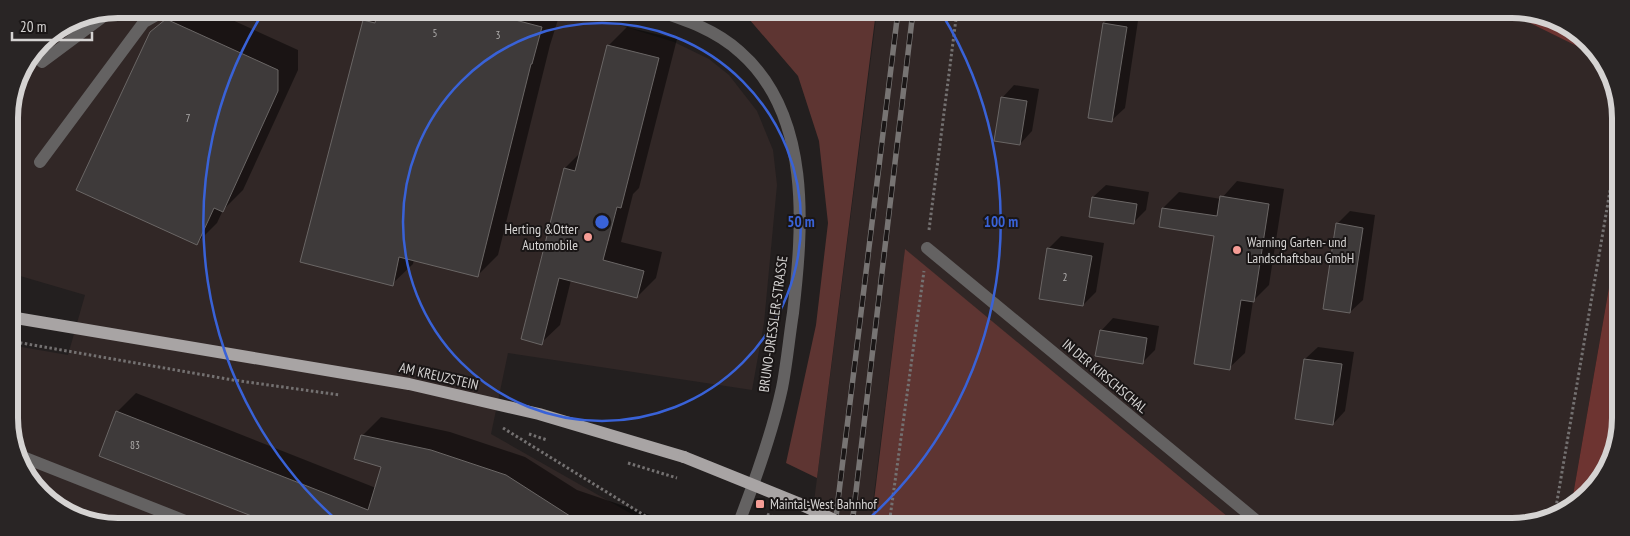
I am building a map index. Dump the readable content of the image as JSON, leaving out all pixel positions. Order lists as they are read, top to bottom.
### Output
{
  "streets": {
    "main road": ["AM KREUZSTEIN"],
    "street": ["BRUNO-DRESSLER-STRASSE", "IN DER KIRSCHSCHAL"]
  },
  "places": {
    "other": ["Herting &Otter Automobile", "Warning Garten- und Landschaftsbau GmbH"],
    "transit": ["Maintal-West Bahnhof"]
  },
  "house_numbers": [
    "5",
    "3",
    "7",
    "2",
    "83"
  ],
  "scale_bar": "20 m",
  "rings": ["50 m", "100 m"]
}
